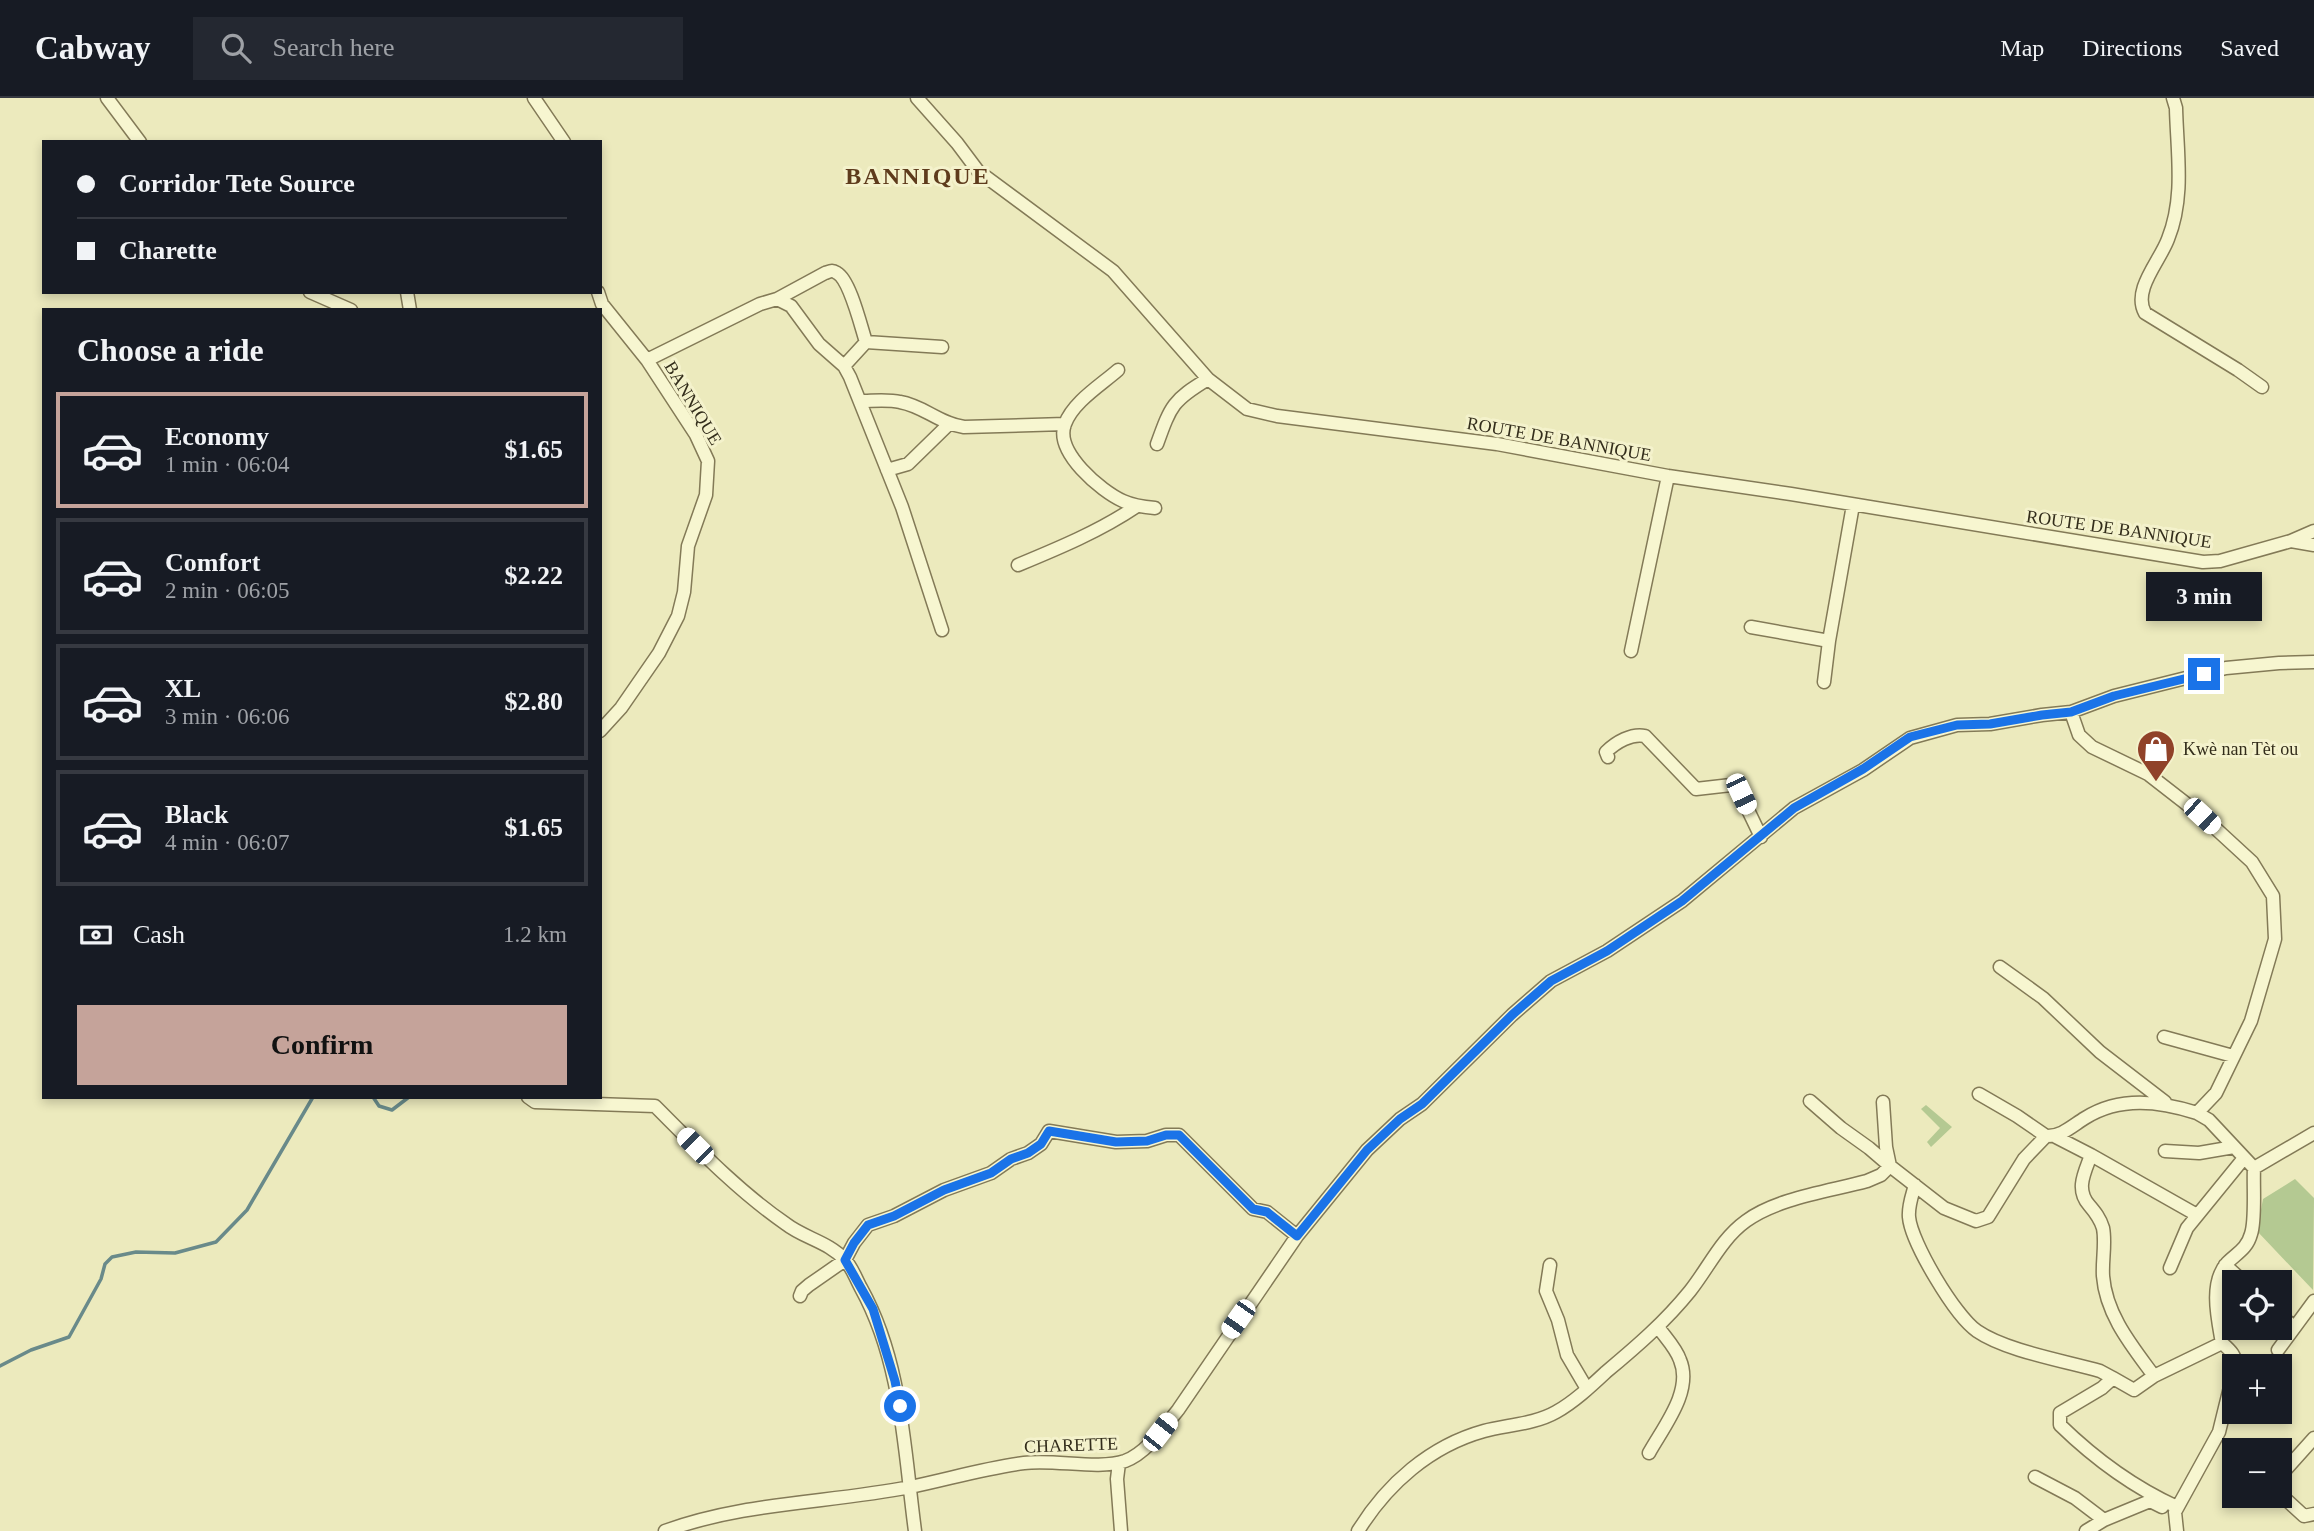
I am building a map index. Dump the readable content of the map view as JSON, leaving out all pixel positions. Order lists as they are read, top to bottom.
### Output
{
  "streets": {
    "street": ["BANNIQUE", "ROUTE DE BANNIQUE", "CHARETTE"]
  },
  "districts": ["BANNIQUE"],
  "places": {
    "shop": ["Kwè nan Tèt ou"]
  },
  "page": {
    "header": "Cabway",
    "search": "Search here",
    "nav": ["Map", "Directions", "Saved"],
    "banner": ["Corridor Tete Source", "Charette"],
    "heading": "Choose a ride",
    "list": [
      {
        "name": "Economy",
        "note": "1 min · 06:04",
        "value": "$1.65"
      },
      {
        "name": "Comfort",
        "note": "2 min · 06:05",
        "value": "$2.22"
      },
      {
        "name": "XL",
        "note": "3 min · 06:06",
        "value": "$2.80"
      },
      {
        "name": "Black",
        "note": "4 min · 06:07",
        "value": "$1.65"
      }
    ],
    "bubble": "3 min",
    "pay": ["Cash", "1.2 km"],
    "buttons": "Confirm",
    "map_buttons": ["+", "−"]
  }
}
